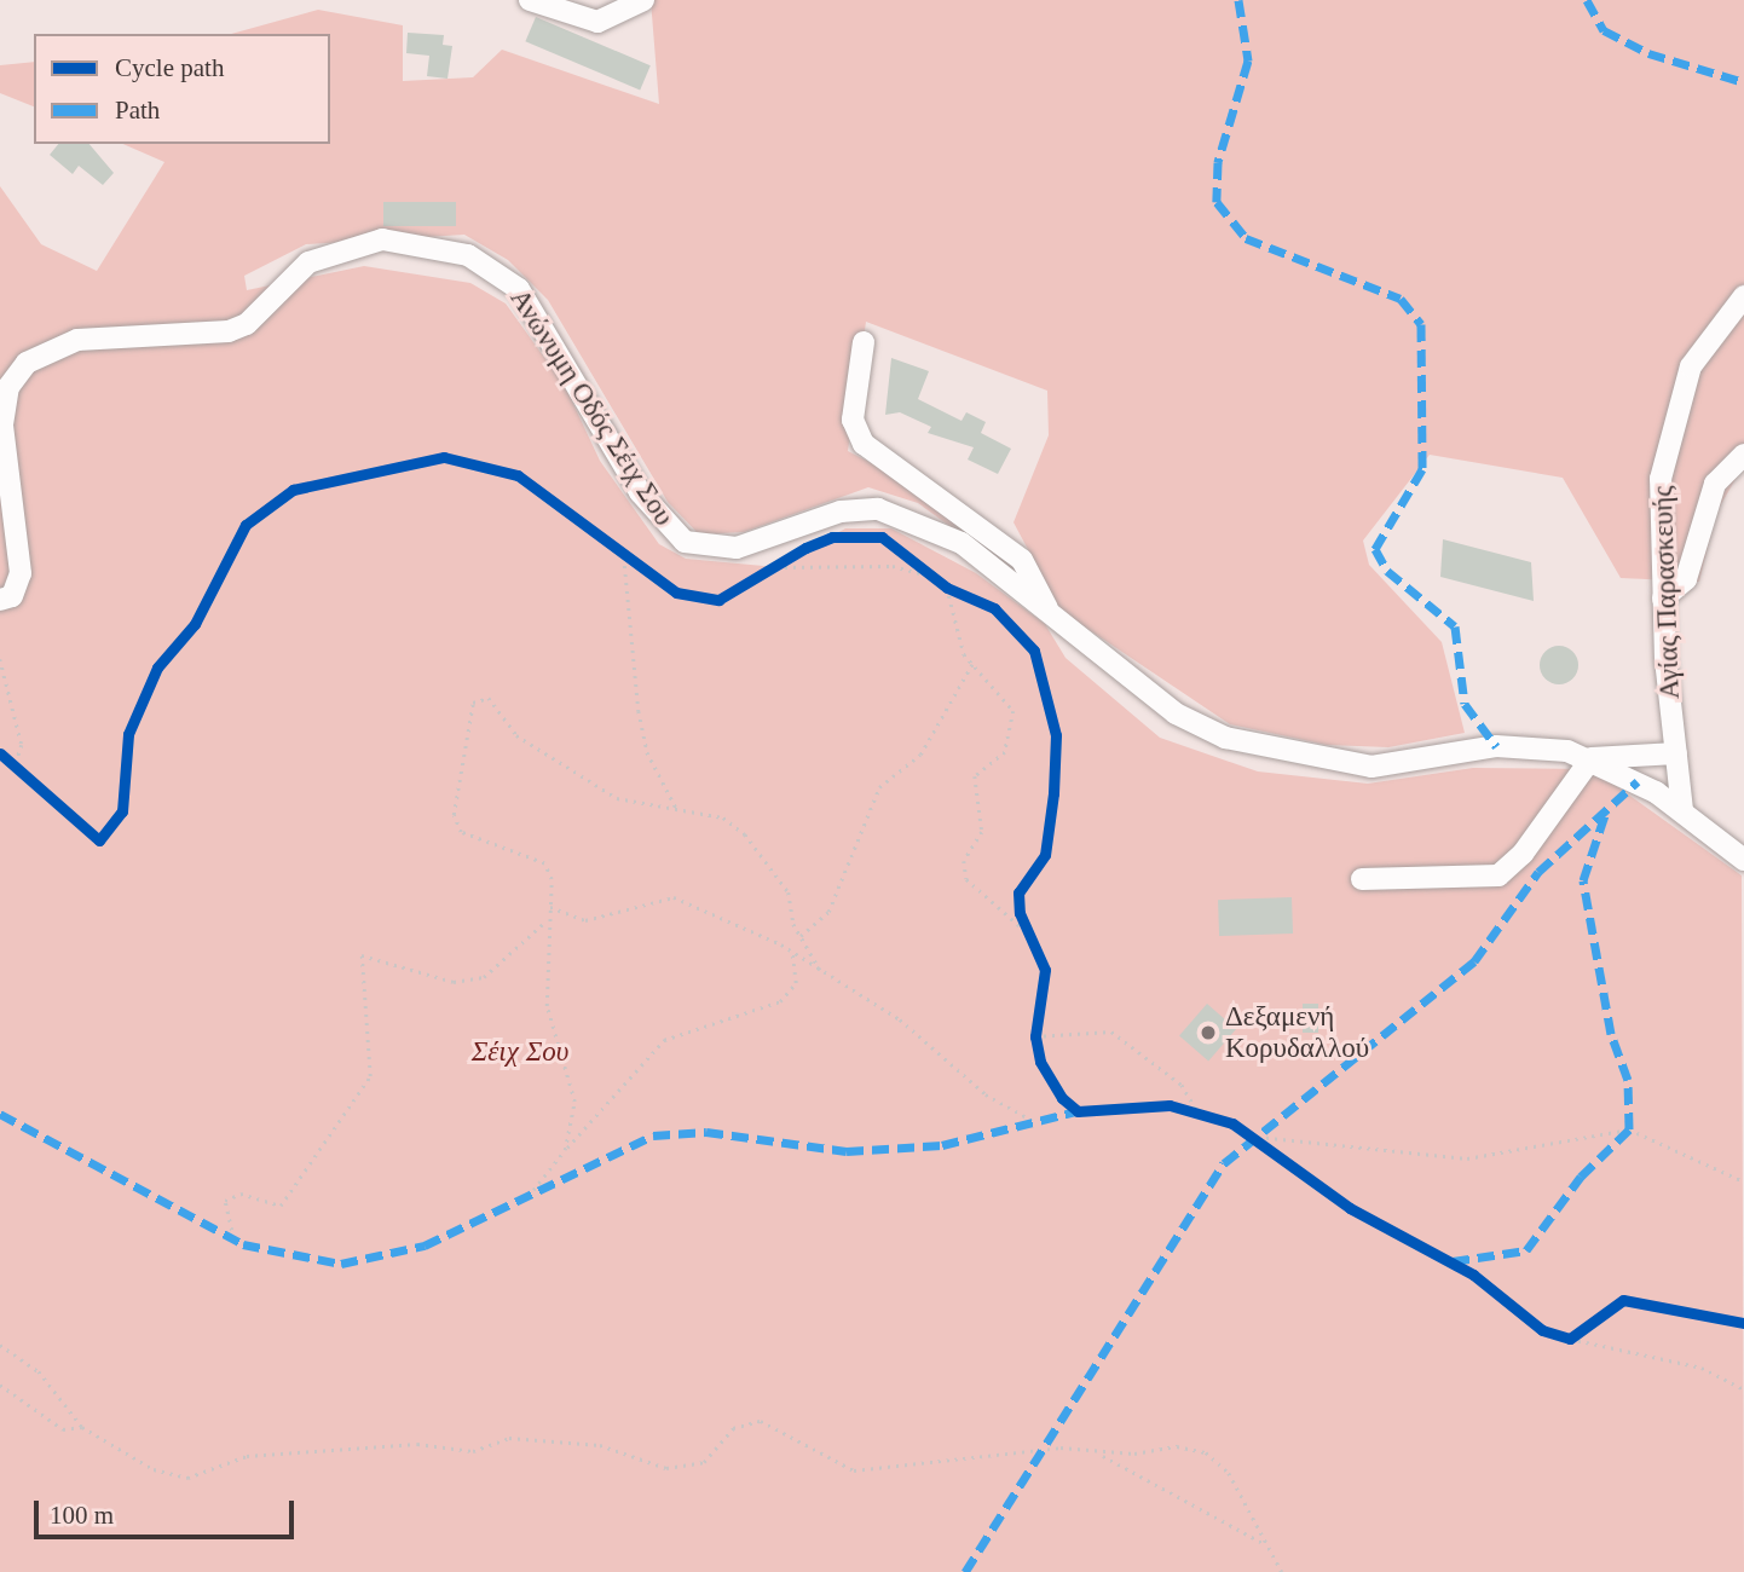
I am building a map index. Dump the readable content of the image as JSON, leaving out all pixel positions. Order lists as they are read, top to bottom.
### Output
{
  "streets": {
    "street": ["Ανώνυμη Οδός Σέιχ Σου", "Αγίας Παρασκευής"]
  },
  "crossings": [
    ["Ανώνυμη Οδός Σέιχ Σου", "Αγίας Παρασκευής"]
  ],
  "parks": ["Σέιχ Σου"],
  "places": ["Δεξαμενή Κορυδαλλού"],
  "legend": ["Cycle path", "Path"],
  "scale_bar": "100 m"
}
